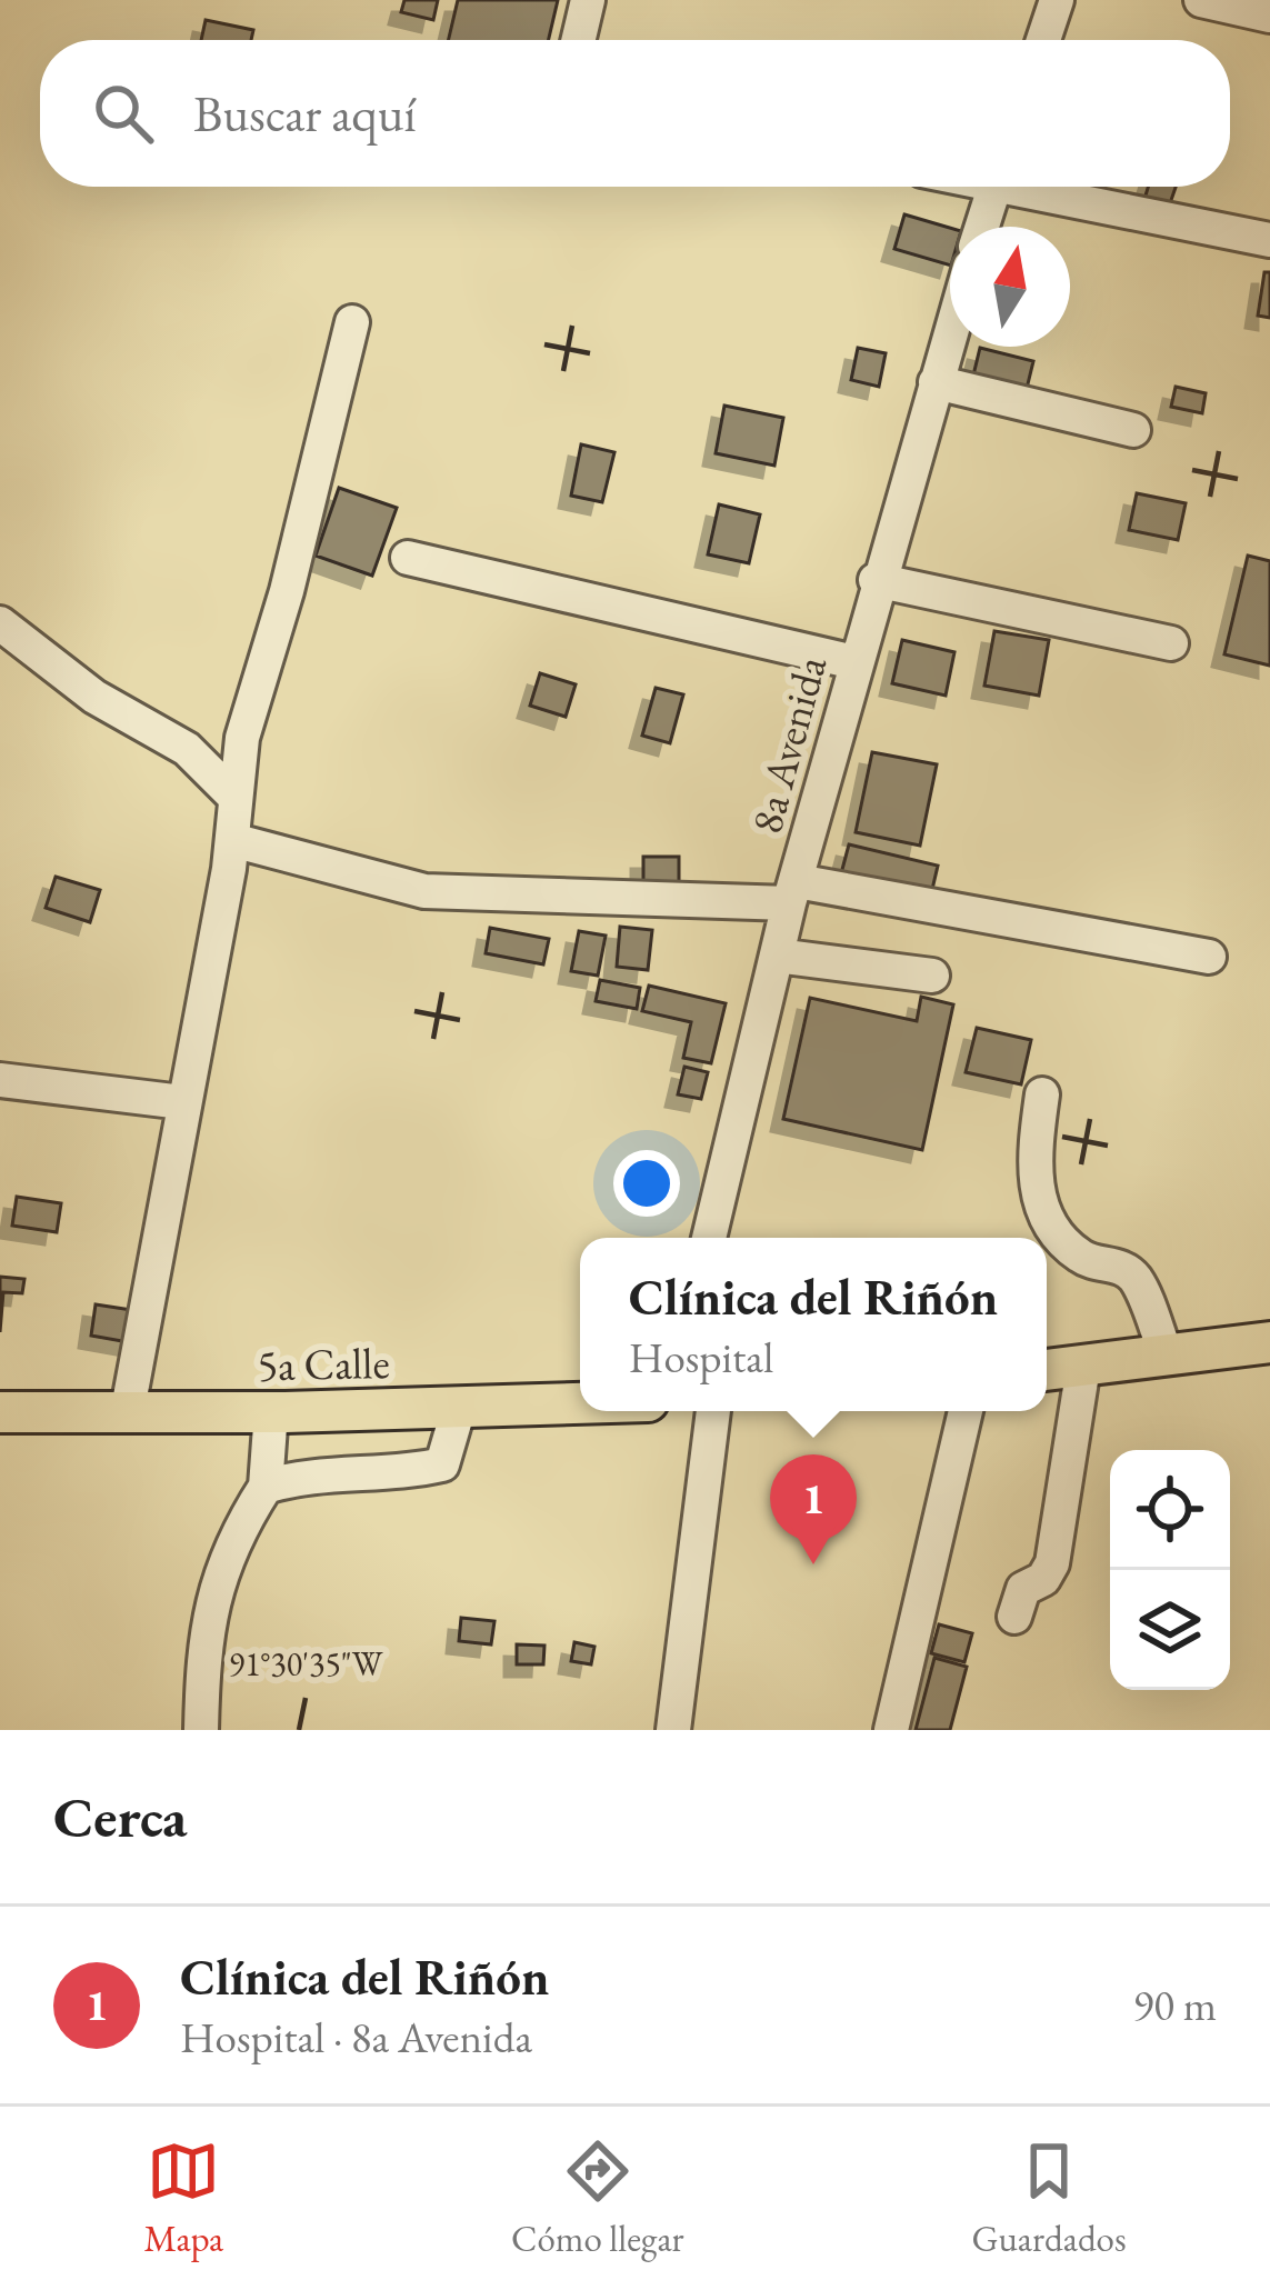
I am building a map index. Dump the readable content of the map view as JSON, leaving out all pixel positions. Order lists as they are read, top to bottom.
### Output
{
  "streets": {
    "main road": ["5a Calle"],
    "street": ["8a Avenida"]
  },
  "north": "top",
  "page": {
    "search": "Buscar aquí",
    "popup": ["Clínica del Riñón", "Hospital"],
    "pins": "1",
    "heading": "Cerca",
    "list": [
      {
        "mark": "1",
        "name": "Clínica del Riñón",
        "note": "Hospital · 8a Avenida",
        "value": "90 m"
      }
    ],
    "nav": ["Mapa", "Cómo llegar", "Guardados"]
  },
  "coordinates": ["91°30'35\"W"]
}
